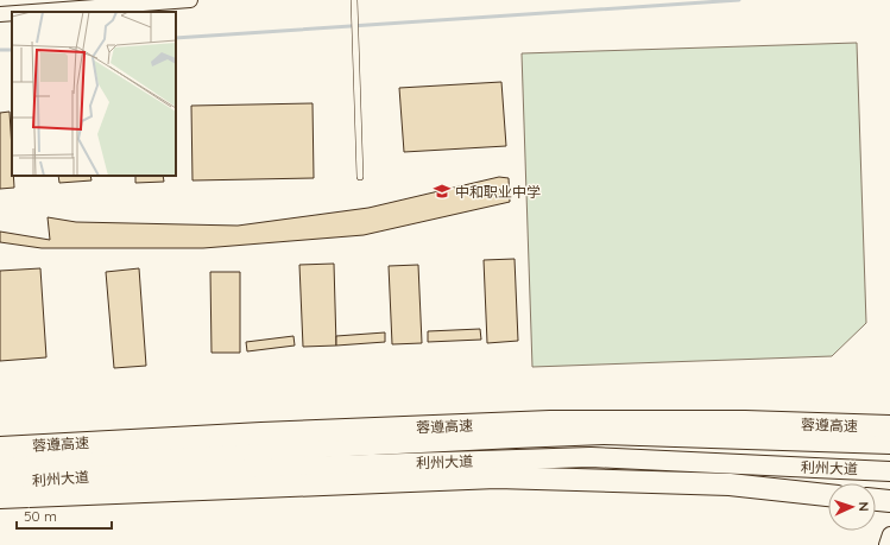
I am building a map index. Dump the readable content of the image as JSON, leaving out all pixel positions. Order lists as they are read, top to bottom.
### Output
{
  "streets": {
    "highway": ["蓉遵高速", "利州大道"]
  },
  "places": {
    "school or university": ["中和职业中学"]
  },
  "scale_bar": "50 m",
  "north": "right"
}
